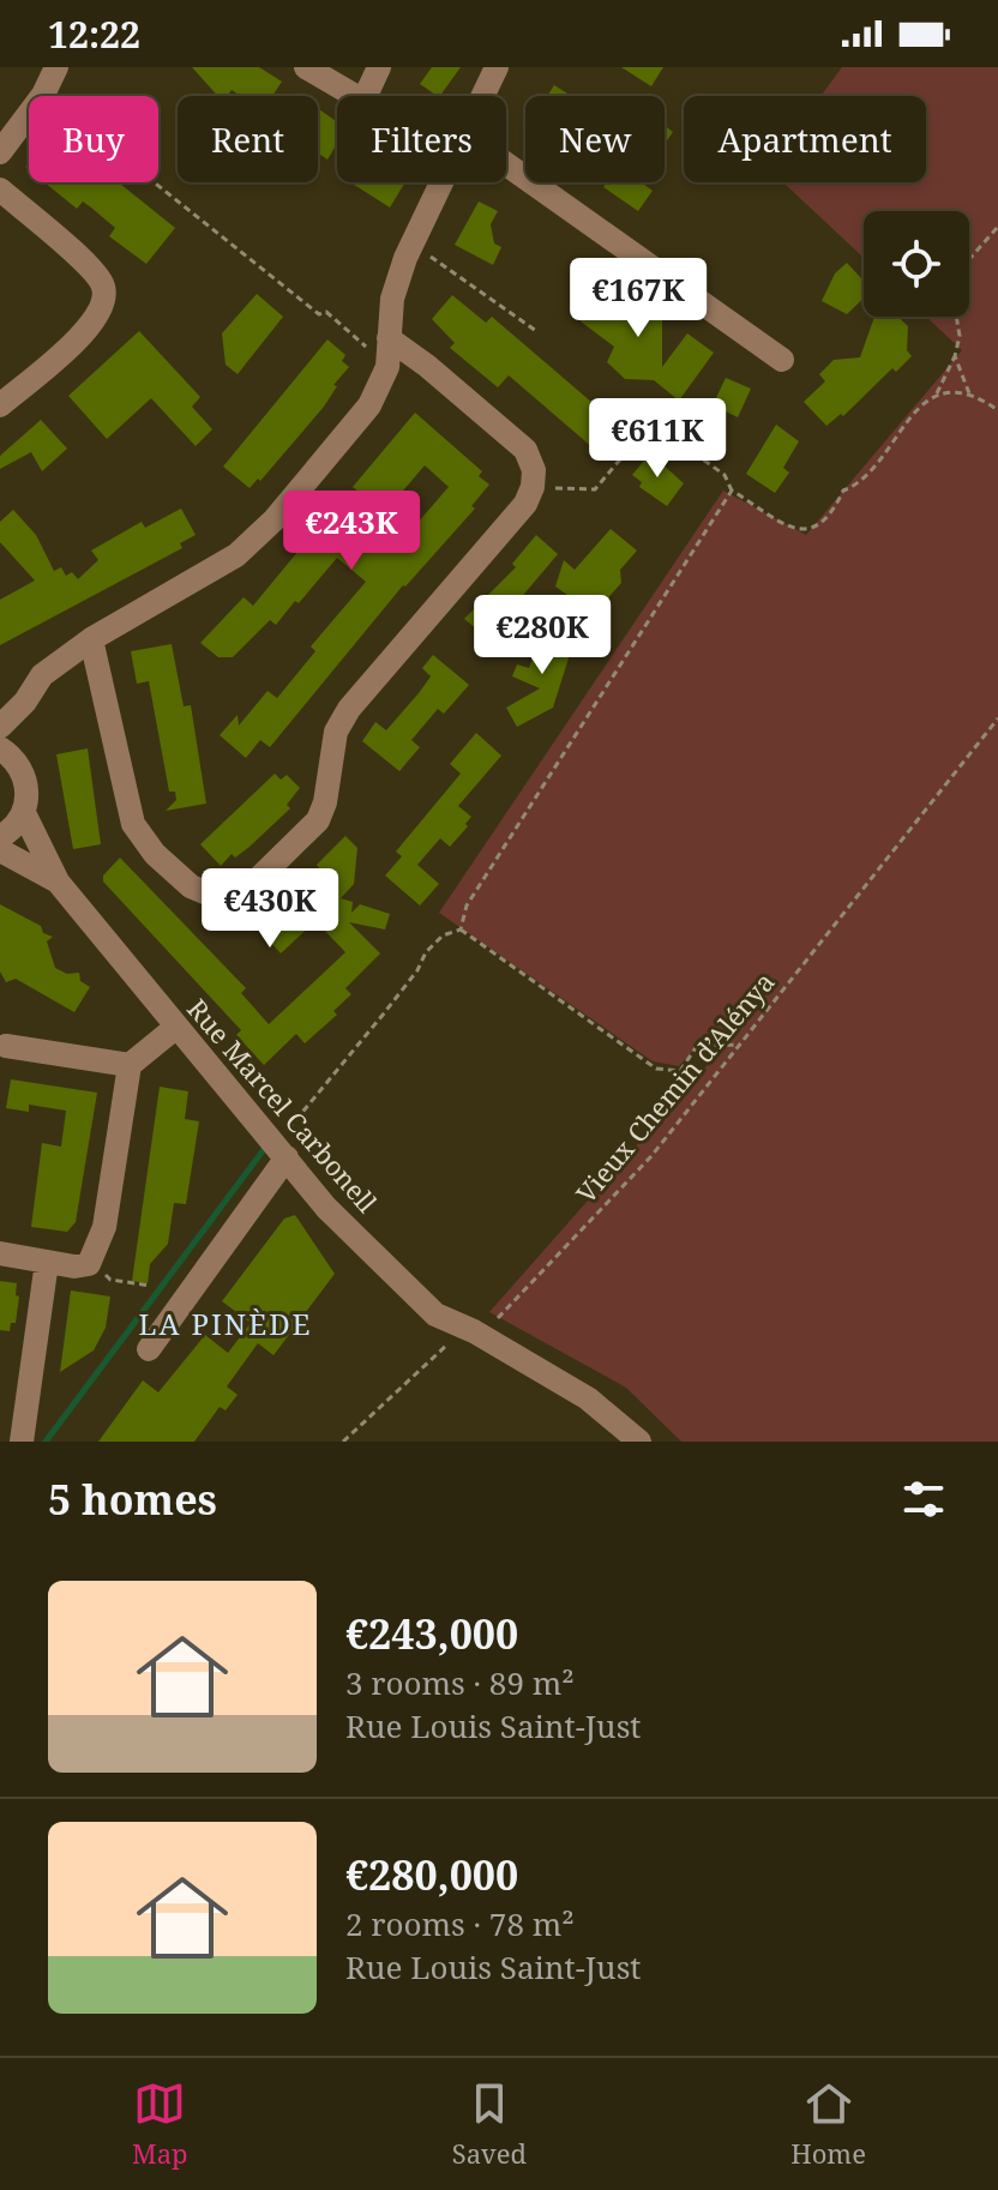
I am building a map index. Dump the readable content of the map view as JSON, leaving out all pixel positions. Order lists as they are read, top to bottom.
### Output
{
  "streets": {
    "street": ["Rue Marcel Carbonell"],
    "path": ["Vieux Chemin d’Alénya"]
  },
  "crossings": [
    ["Vieux Chemin d’Alénya", "Rue Marcel Carbonell"]
  ],
  "districts": ["LA PINÈDE"],
  "page": {
    "status": "12:22",
    "chip": [
      "Buy",
      "Rent",
      "Filters",
      "New",
      "Apartment"
    ],
    "price": [
      "€167K",
      "€611K",
      "€243K",
      "€280K",
      "€430K"
    ],
    "heading": "5 homes",
    "list": [
      {
        "name": "€243,000",
        "note": "3 rooms · 89 m² · Rue Louis Saint-Just"
      },
      {
        "name": "€280,000",
        "note": "2 rooms · 78 m² · Rue Louis Saint-Just"
      }
    ],
    "tabs": ["Map", "Saved", "Home"]
  }
}
